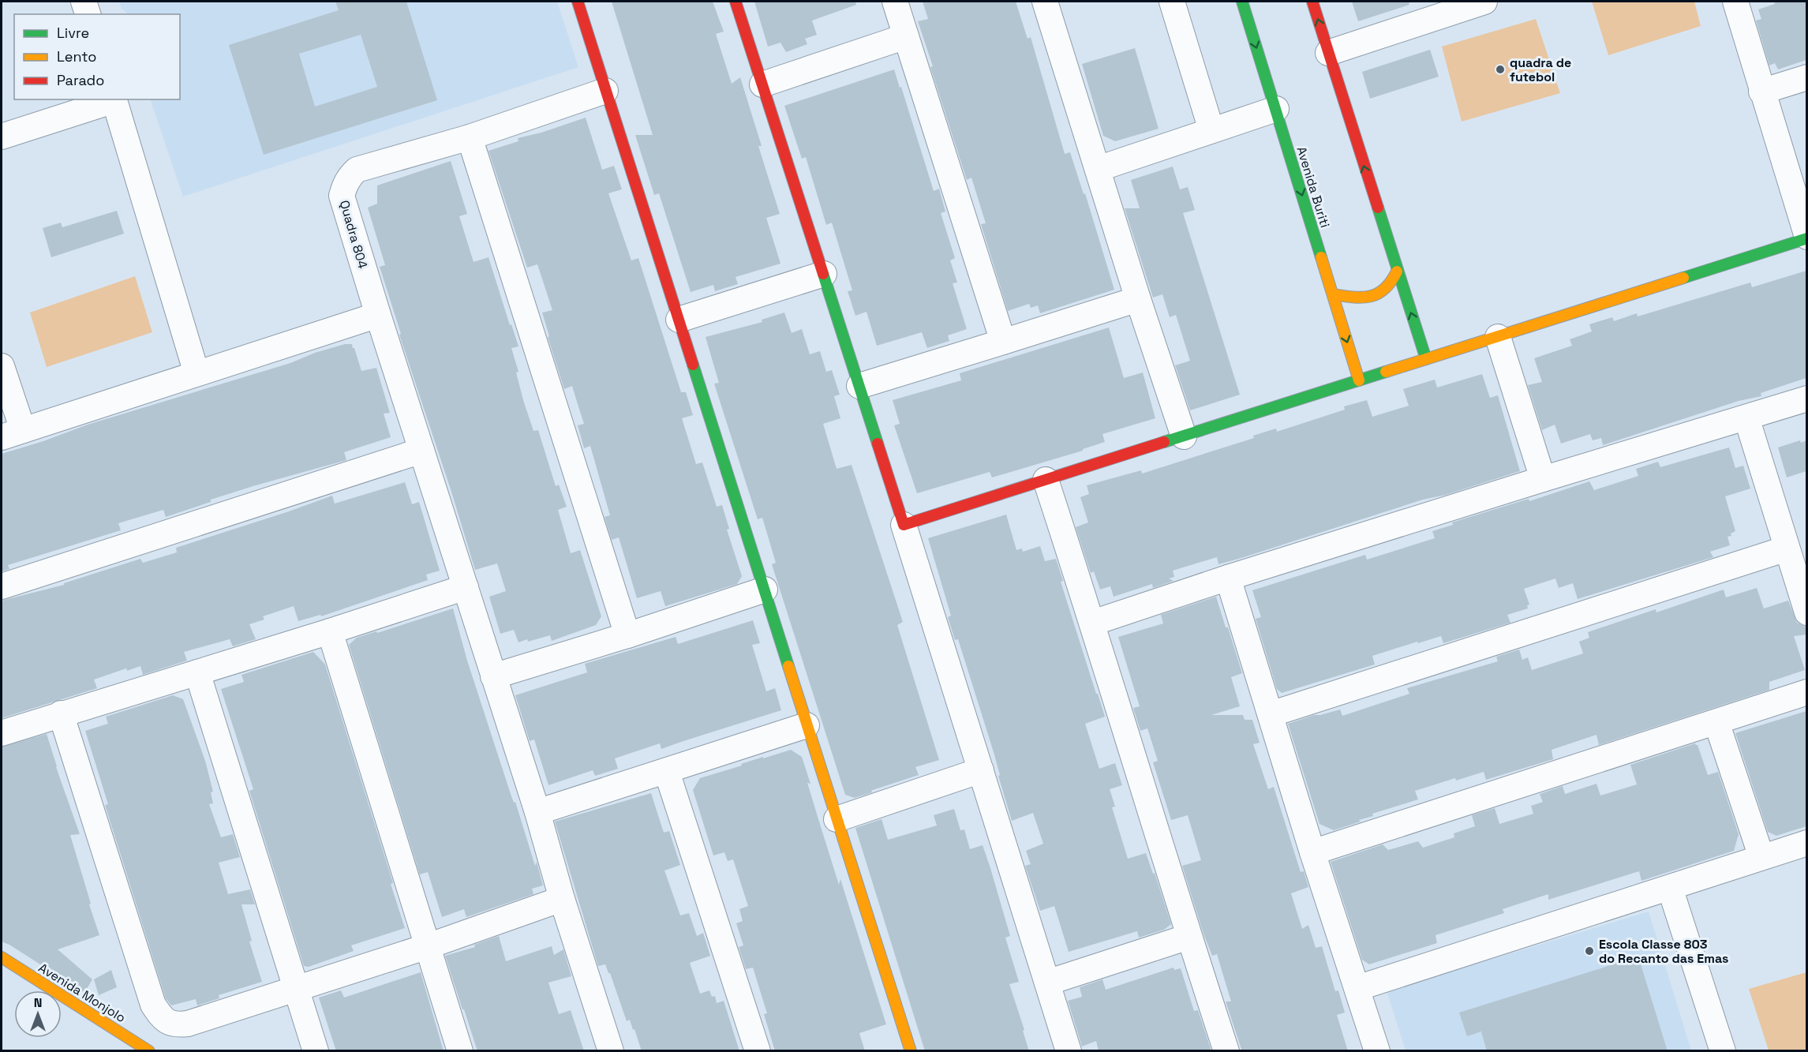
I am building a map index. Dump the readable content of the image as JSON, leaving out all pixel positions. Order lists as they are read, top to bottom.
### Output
{
  "streets": {
    "street": ["Avenida Buriti", "Quadra 804", "Avenida Monjolo"]
  },
  "places": ["quadra de futebol", "Escola Classe 803 do Recanto das Emas"],
  "legend": ["Livre", "Lento", "Parado"],
  "north": "top"
}
